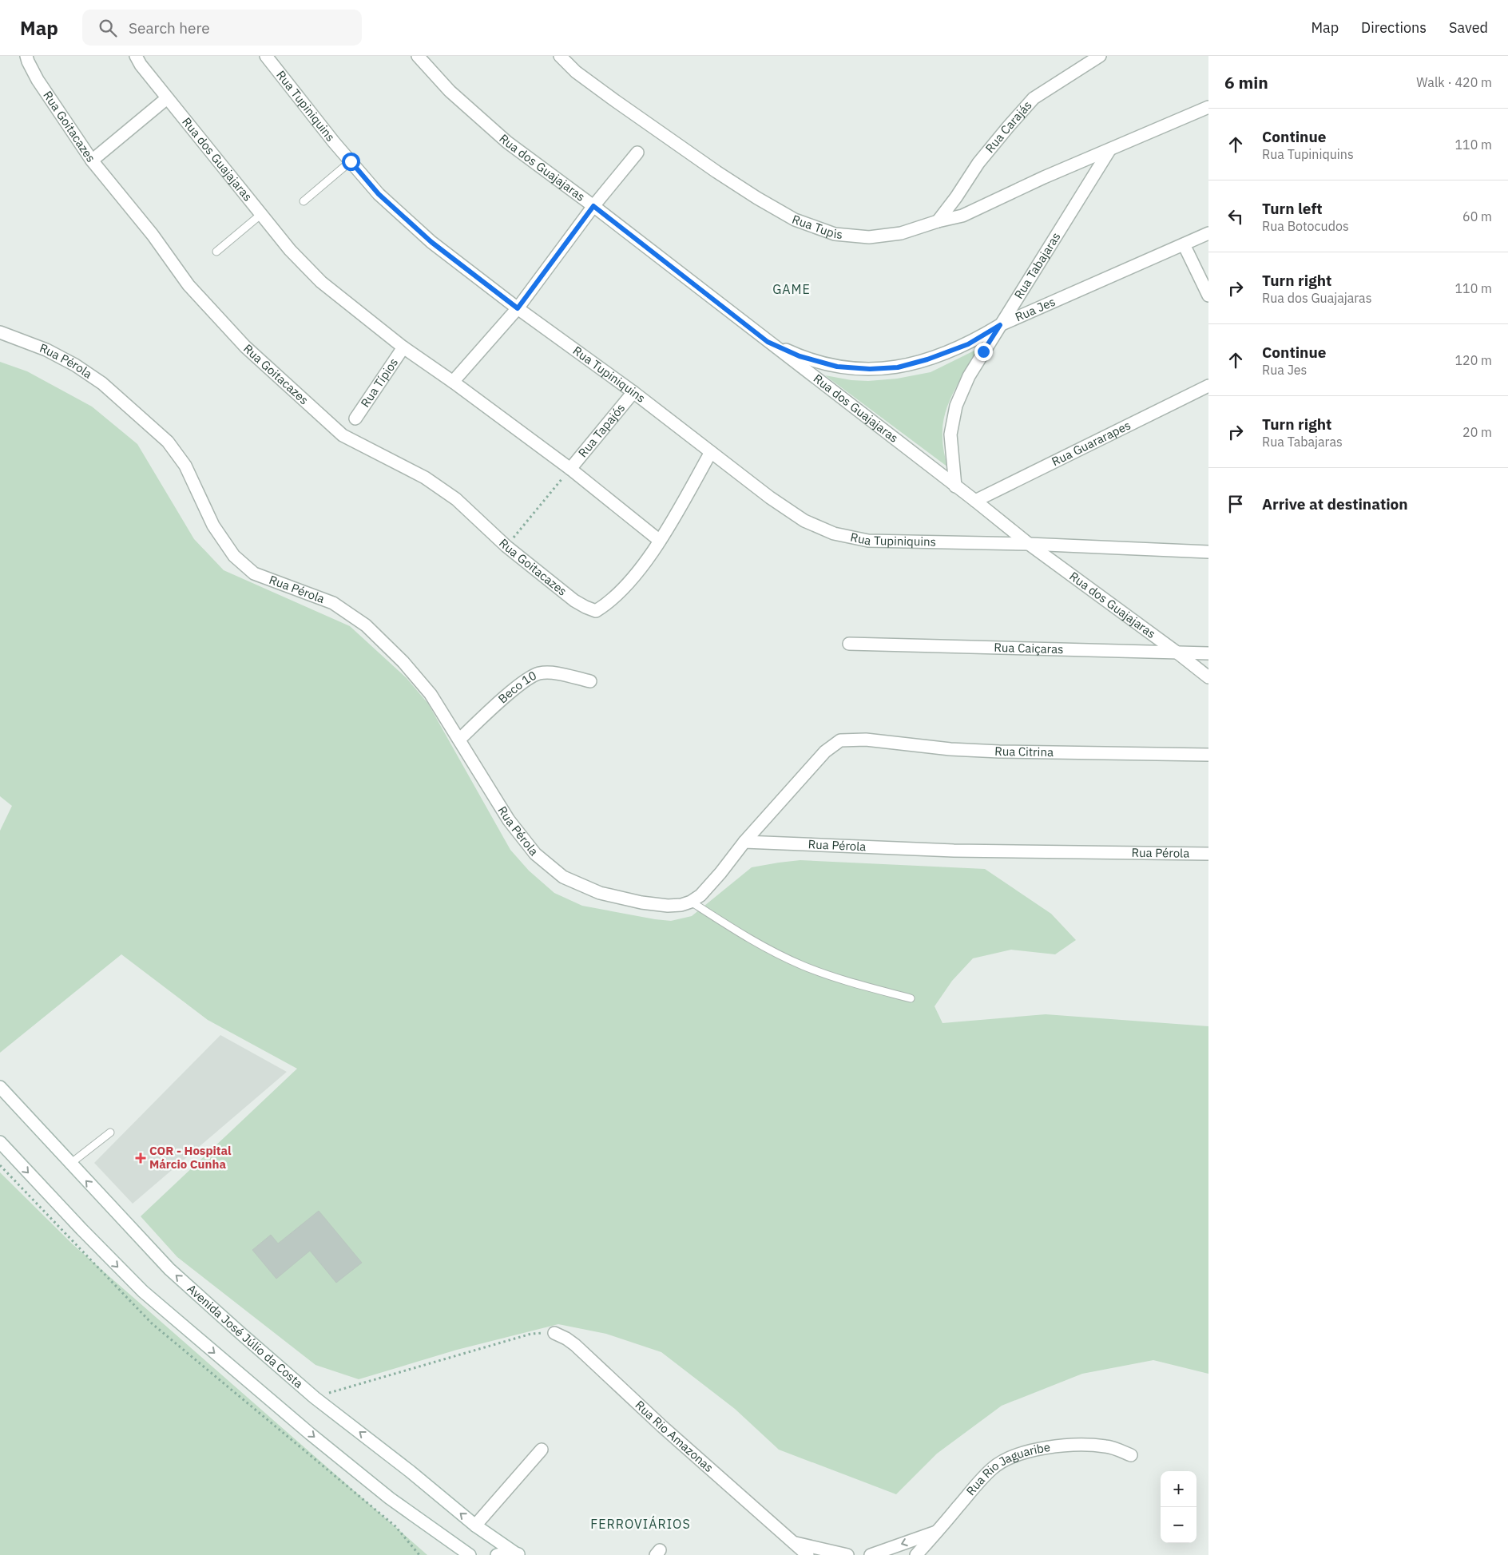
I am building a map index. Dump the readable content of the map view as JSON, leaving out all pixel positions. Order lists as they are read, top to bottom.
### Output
{
  "streets": {
    "street": [
      "Rua Tupiniquins",
      "Rua Goitacazes",
      "Rua Carajás",
      "Rua dos Guajajaras",
      "Rua Tupis",
      "Rua Tabajaras",
      "Rua Jes",
      "Rua Pérola",
      "Rua Típios",
      "Rua Tapajós",
      "Rua Guararapes",
      "Rua Caiçaras",
      "Beco 10",
      "Rua Citrina",
      "Avenida José Júlio da Costa",
      "Rua Rio Amazonas",
      "Rua Rio Jaguaribe"
    ]
  },
  "crossings": [
    ["Rua Tupiniquins", "Rua dos Guajajaras"],
    ["Rua Tupiniquins", "Rua Tapajós"],
    ["Rua Goitacazes", "Rua dos Guajajaras"],
    ["Rua Carajás", "Rua Tupis"],
    ["Rua dos Guajajaras", "Rua Tabajaras"],
    ["Rua dos Guajajaras", "Rua Jes"],
    ["Rua dos Guajajaras", "Rua Típios"],
    ["Rua dos Guajajaras", "Rua Tapajós"],
    ["Rua dos Guajajaras", "Rua Guararapes"],
    ["Rua dos Guajajaras", "Rua Caiçaras"],
    ["Rua Tupis", "Rua Tabajaras"],
    ["Rua Tabajaras", "Rua Jes"],
    ["Rua Pérola", "Beco 10"],
    ["Rua Pérola", "Rua Citrina"]
  ],
  "districts": ["GAME", "FERROVIÁRIOS"],
  "places": {
    "health": ["COR - Hospital Márcio Cunha"]
  },
  "page": {
    "header": "Map",
    "search": "Search here",
    "nav": ["Map", "Directions", "Saved"],
    "heading": ["6 min", "Walk · 420 m"],
    "list": [
      ["Continue", "Rua Tupiniquins", "110 m"],
      ["Turn left", "Rua Botocudos", "60 m"],
      ["Turn right", "Rua dos Guajajaras", "110 m"],
      ["Continue", "Rua Jes", "120 m"],
      ["Turn right", "Rua Tabajaras", "20 m"],
      "Arrive at destination"
    ],
    "map_buttons": ["+", "−"]
  }
}
